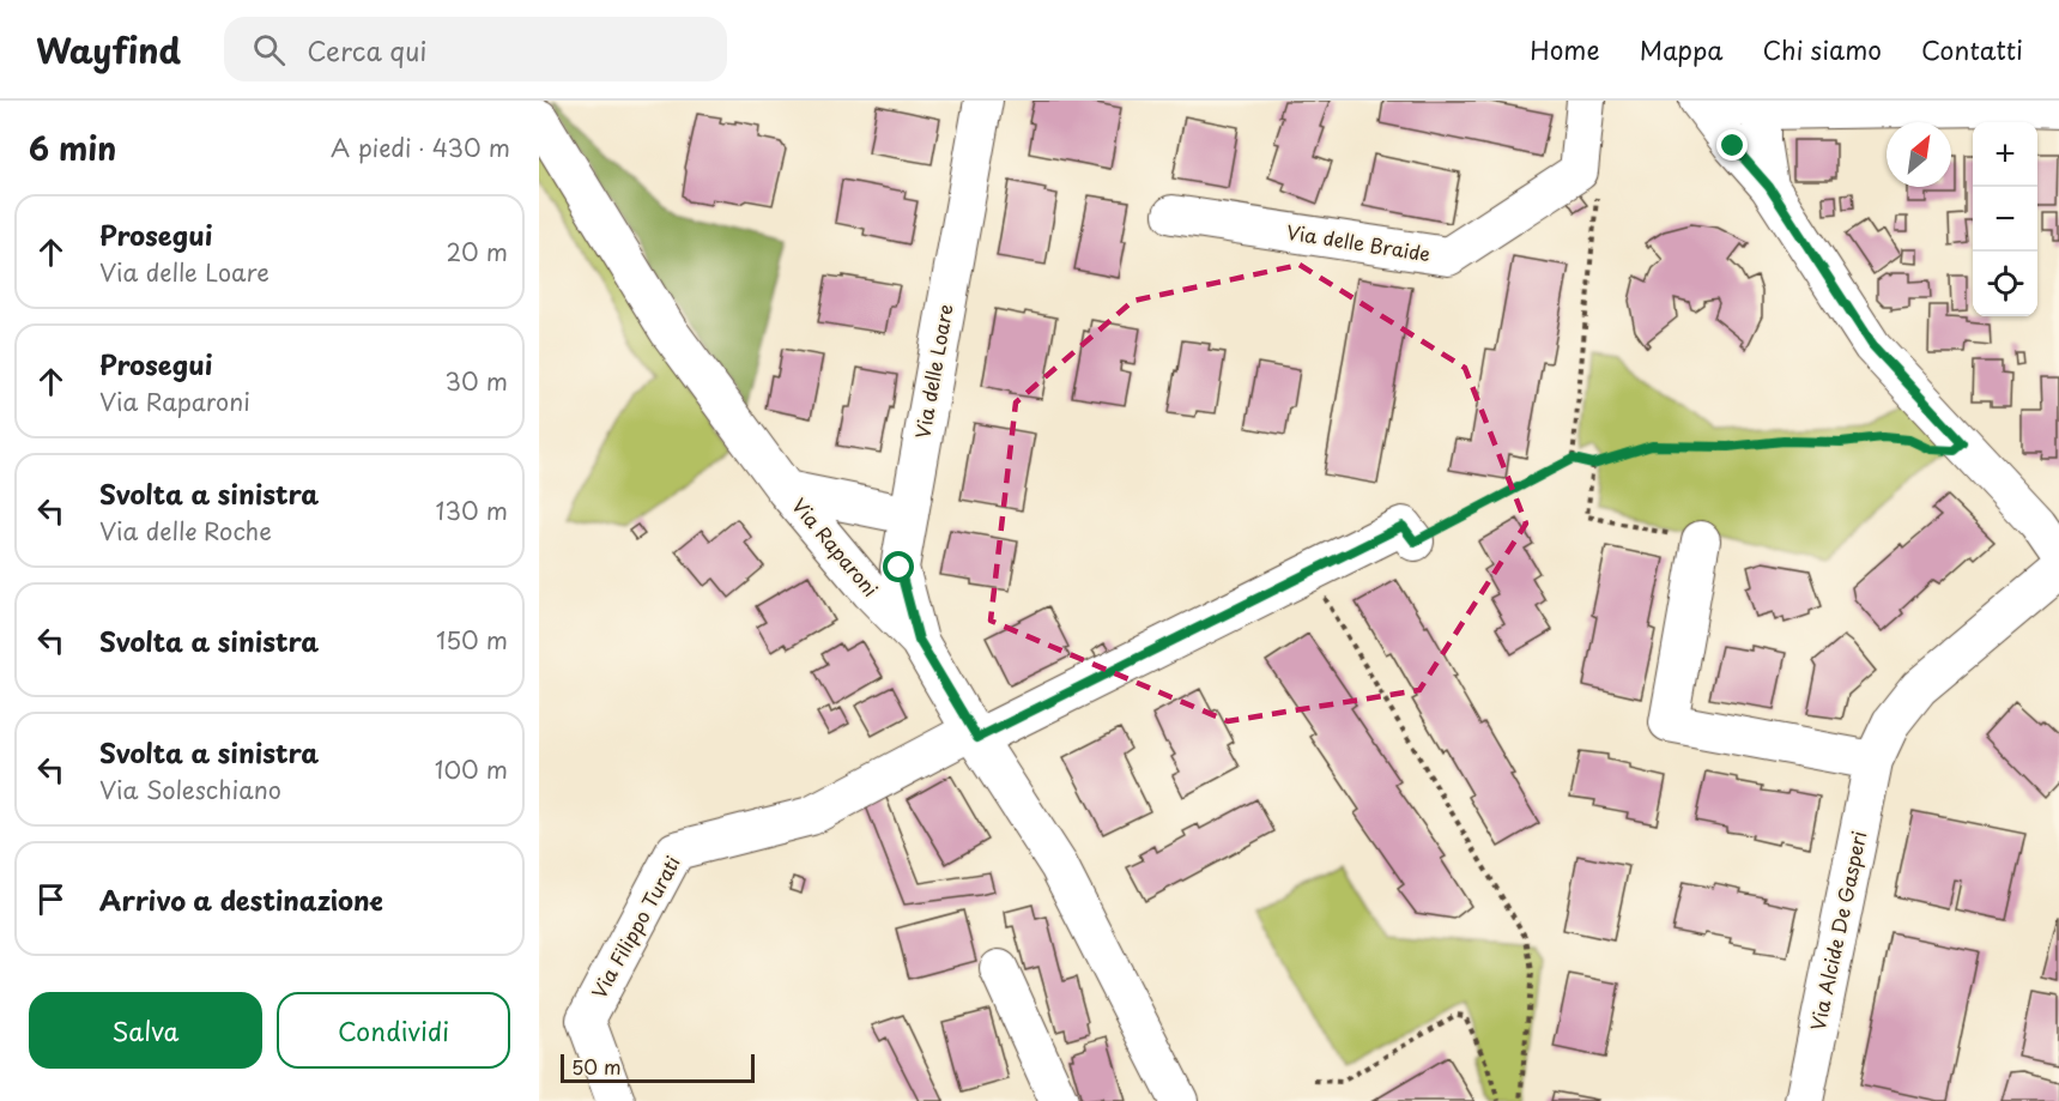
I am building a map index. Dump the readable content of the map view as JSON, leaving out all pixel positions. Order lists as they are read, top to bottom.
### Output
{
  "streets": {
    "street": [
      "Via delle Braide",
      "Via delle Loare",
      "Via Raparoni",
      "Via Filippo Turati",
      "Via Alcide De Gasperi"
    ]
  },
  "crossings": [
    ["Via delle Loare", "Via Raparoni"],
    ["Via Raparoni", "Via Filippo Turati"]
  ],
  "scale_bar": "50 m",
  "north": "top right",
  "page": {
    "header": "Wayfind",
    "search": "Cerca qui",
    "nav": [
      "Home",
      "Mappa",
      "Chi siamo",
      "Contatti"
    ],
    "heading": ["6 min", "A piedi · 430 m"],
    "map_buttons": ["+", "−"],
    "list": [
      ["Prosegui", "Via delle Loare", "20 m"],
      ["Prosegui", "Via Raparoni", "30 m"],
      ["Svolta a sinistra", "Via delle Roche", "130 m"],
      ["Svolta a sinistra", "150 m"],
      ["Svolta a sinistra", "Via Soleschiano", "100 m"],
      "Arrivo a destinazione"
    ],
    "buttons": ["Salva", "Condividi"],
    "scale": "50 m"
  }
}
